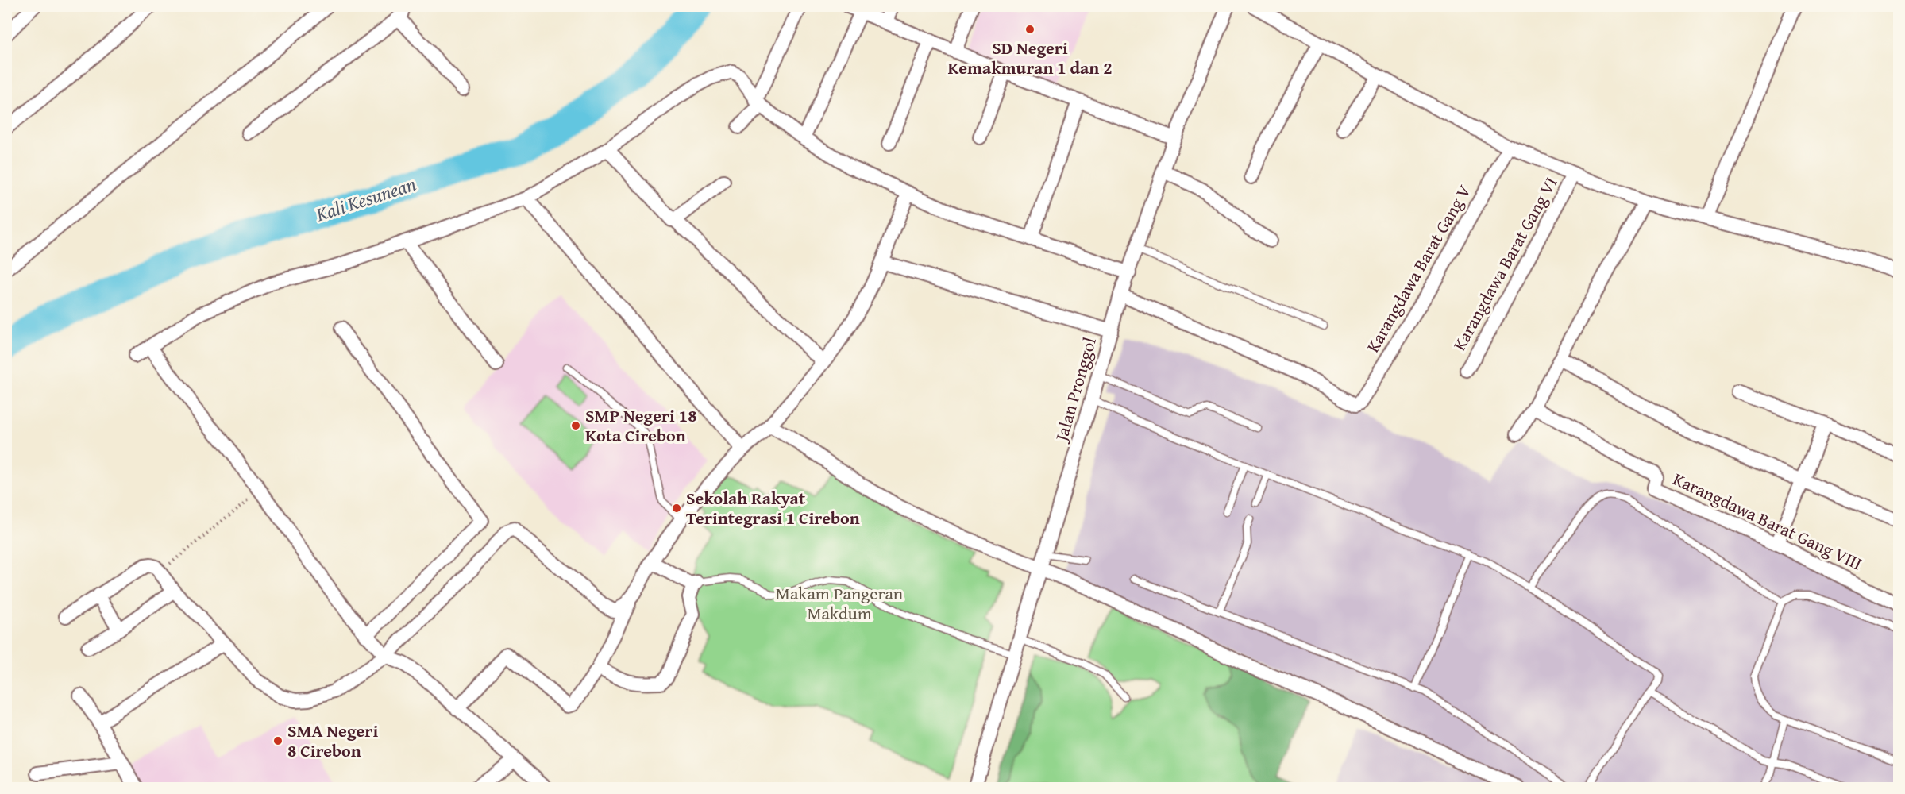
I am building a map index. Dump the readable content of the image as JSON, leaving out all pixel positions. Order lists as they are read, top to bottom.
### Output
{
  "streets": {
    "street": [
      "Karangdawa Barat Gang VI",
      "Karangdawa Barat Gang V",
      "Jalan Pronggol",
      "Karangdawa Barat Gang VIII"
    ]
  },
  "crossings": [
    ["Karangdawa Barat Gang V", "Jalan Pronggol"]
  ],
  "water": ["Kali Kesunean"],
  "parks": ["Makam Pangeran Makdum"],
  "places": [
    "SD Negeri Kemakmuran 1 dan 2",
    "SMP Negeri 18 Kota Cirebon",
    "Sekolah Rakyat Terintegrasi 1 Cirebon",
    "SMA Negeri 8 Cirebon"
  ]
}
